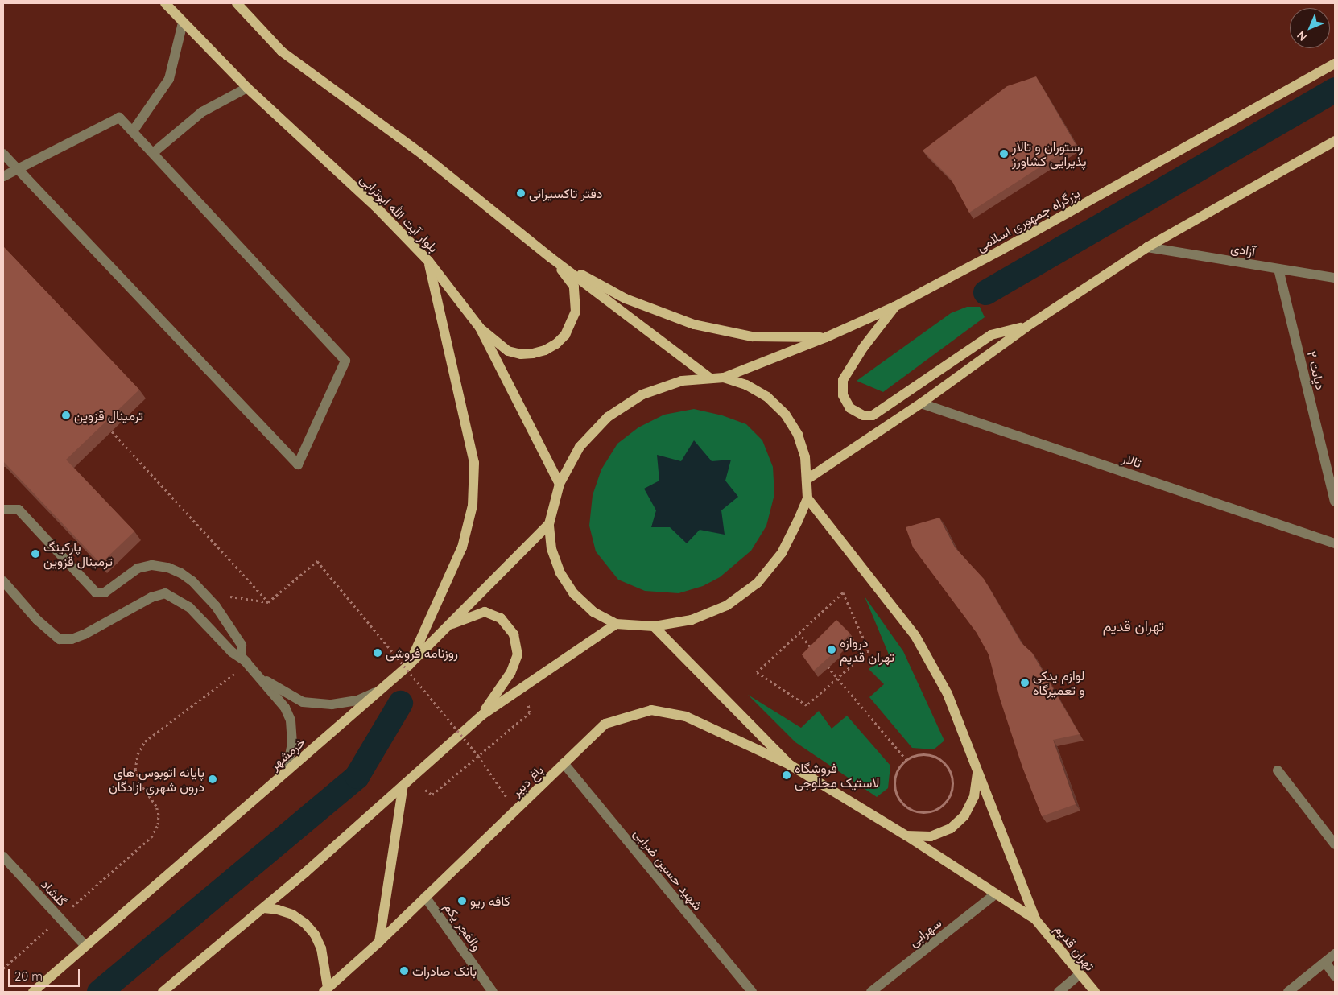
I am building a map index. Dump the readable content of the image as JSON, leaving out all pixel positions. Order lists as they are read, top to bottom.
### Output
{
  "streets": {
    "main road": [
      "بلوار آیت الله ابوترابی",
      "بزرگراه جمهوری اسلامی",
      "خرمشهر",
      "باغ دبیر",
      "تهران قدیم"
    ],
    "street": [
      "آزادی",
      "دیانت ۲",
      "تالار",
      "شهید حسین ضرابی",
      "گلشاد",
      "والفجر یکم",
      "سهرابی"
    ]
  },
  "crossings": [
    ["آزادی", "دیانت ۲"],
    ["خرمشهر", "گلشاد"],
    ["باغ دبیر", "شهید حسین ضرابی"],
    ["باغ دبیر", "والفجر یکم"]
  ],
  "districts": ["تهران قدیم"],
  "places": [
    "رستوران و تالار پذیرایی کشاورز",
    "دفتر تاکسیرانی",
    "ترمینال قزوین",
    "پارکینگ ترمینال قزوین",
    "دروازه تهران قدیم",
    "روزنامه فروشی",
    "لوازم یدکی و تعمیرگاه",
    "فروشگاه لاستیک محلوجی",
    "پایانه اتوبوس های درون شهری آزادگان",
    "کافه ریو",
    "بانک صادرات"
  ],
  "scale_bar": "20 m",
  "north": "bottom left"
}
